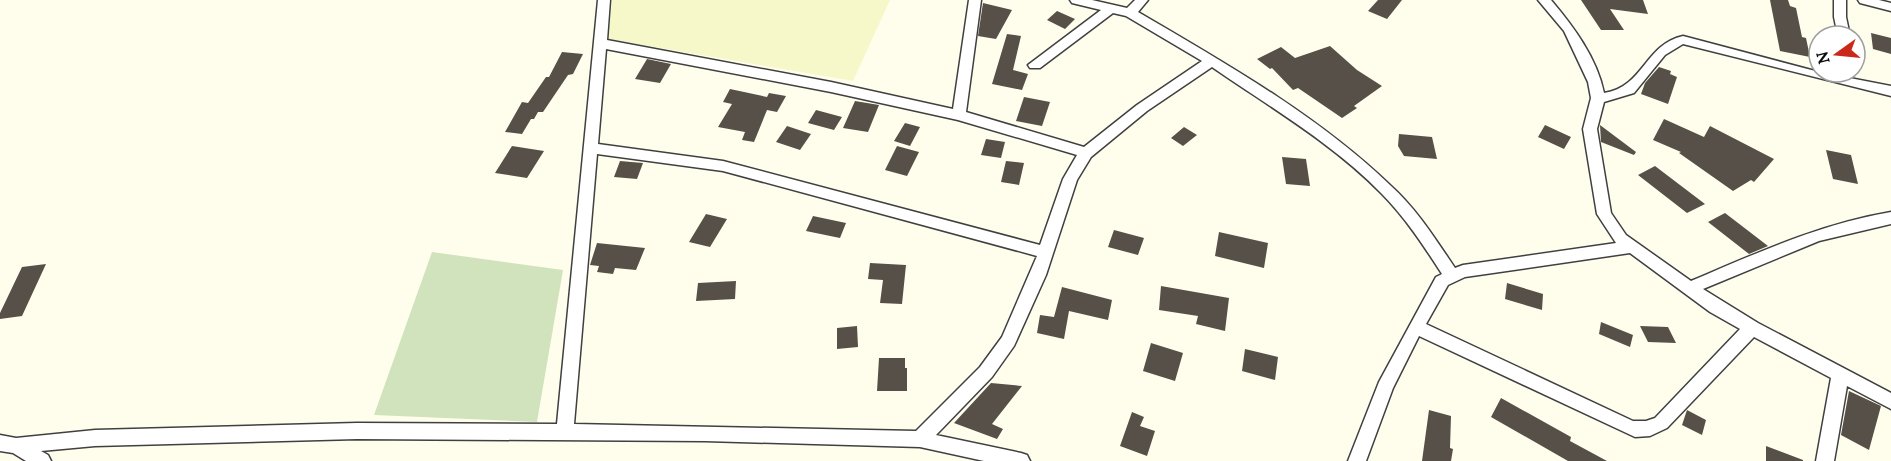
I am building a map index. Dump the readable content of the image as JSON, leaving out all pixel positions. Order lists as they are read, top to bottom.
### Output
{
  "north": "left"
}
